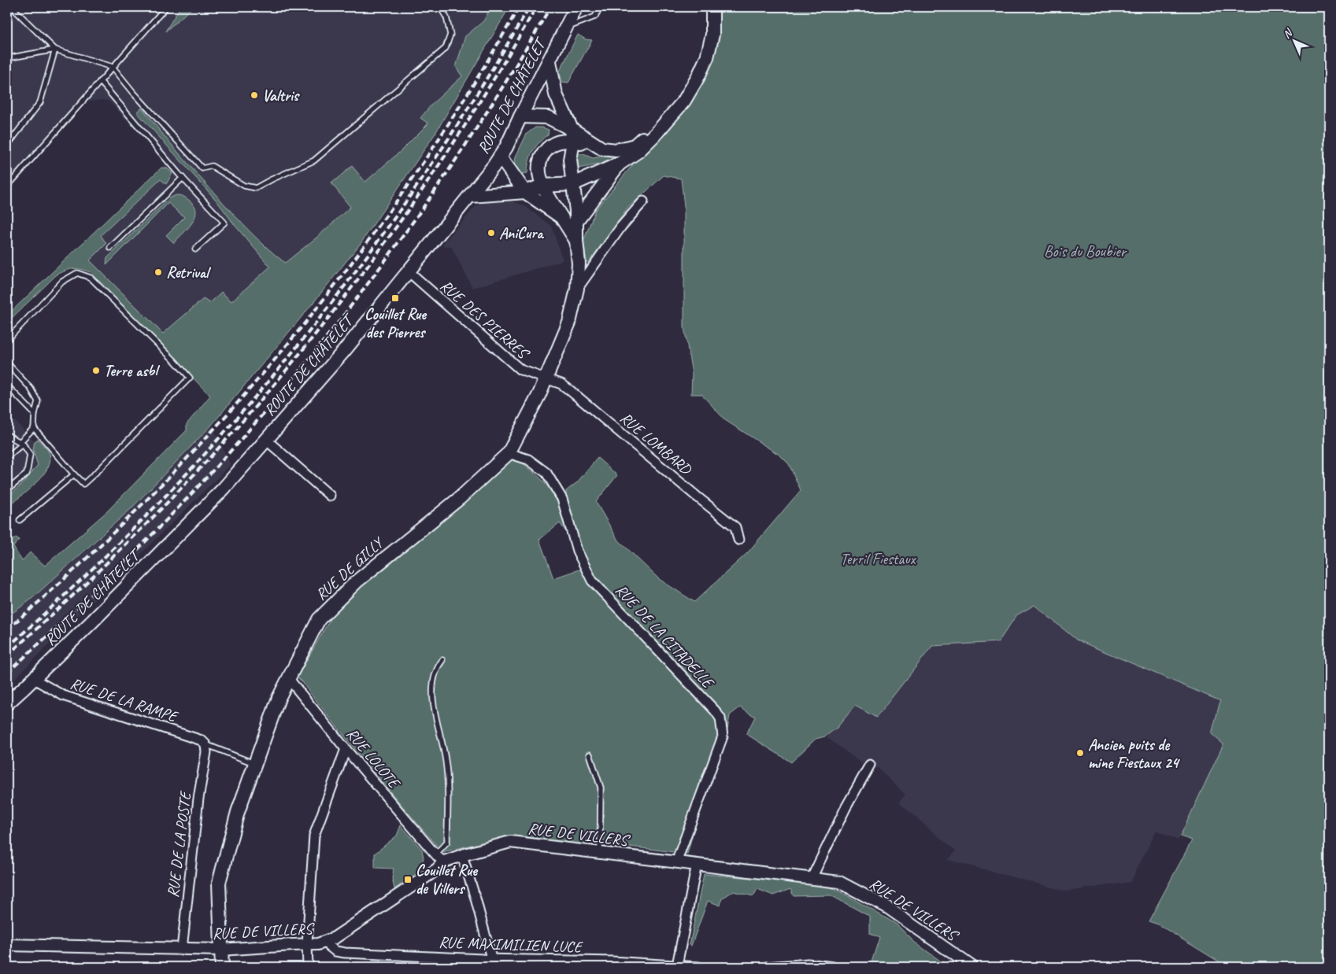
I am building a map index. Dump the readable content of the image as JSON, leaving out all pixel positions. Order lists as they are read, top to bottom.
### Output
{
  "streets": {
    "main road": ["ROUTE DE CHÂTELET", "RUE DE GILLY"],
    "street": [
      "RUE DES PIERRES",
      "RUE LOMBARD",
      "RUE DE LA CITADELLE",
      "RUE DE LA RAMPE",
      "RUE LOLOTE",
      "RUE DE VILLERS",
      "RUE DE LA POSTE",
      "RUE MAXIMILIEN LUCE"
    ]
  },
  "crossings": [
    ["ROUTE DE CHÂTELET", "RUE DES PIERRES"],
    ["ROUTE DE CHÂTELET", "RUE DE LA RAMPE"],
    ["RUE DES PIERRES", "RUE LOMBARD"],
    ["RUE DES PIERRES", "RUE DE GILLY"],
    ["RUE LOMBARD", "RUE DE GILLY"],
    ["RUE DE GILLY", "RUE DE LA CITADELLE"],
    ["RUE DE GILLY", "RUE LOLOTE"],
    ["RUE DE GILLY", "RUE DE VILLERS"],
    ["RUE DE LA CITADELLE", "RUE DE VILLERS"],
    ["RUE DE LA RAMPE", "RUE DE LA POSTE"],
    ["RUE LOLOTE", "RUE DE VILLERS"],
    ["RUE DE VILLERS", "RUE DE LA POSTE"],
    ["RUE DE VILLERS", "RUE MAXIMILIEN LUCE"]
  ],
  "parks": ["Bois du Boubier", "Terril Fiestaux"],
  "places": {
    "other": [
      "Valtris",
      "AniCura",
      "Retrival",
      "Terre asbl",
      "Ancien puits de mine Fiestaux 24"
    ],
    "transit": ["Couillet Rue des Pierres", "Couillet Rue de Villers"]
  },
  "north": "top left"
}
